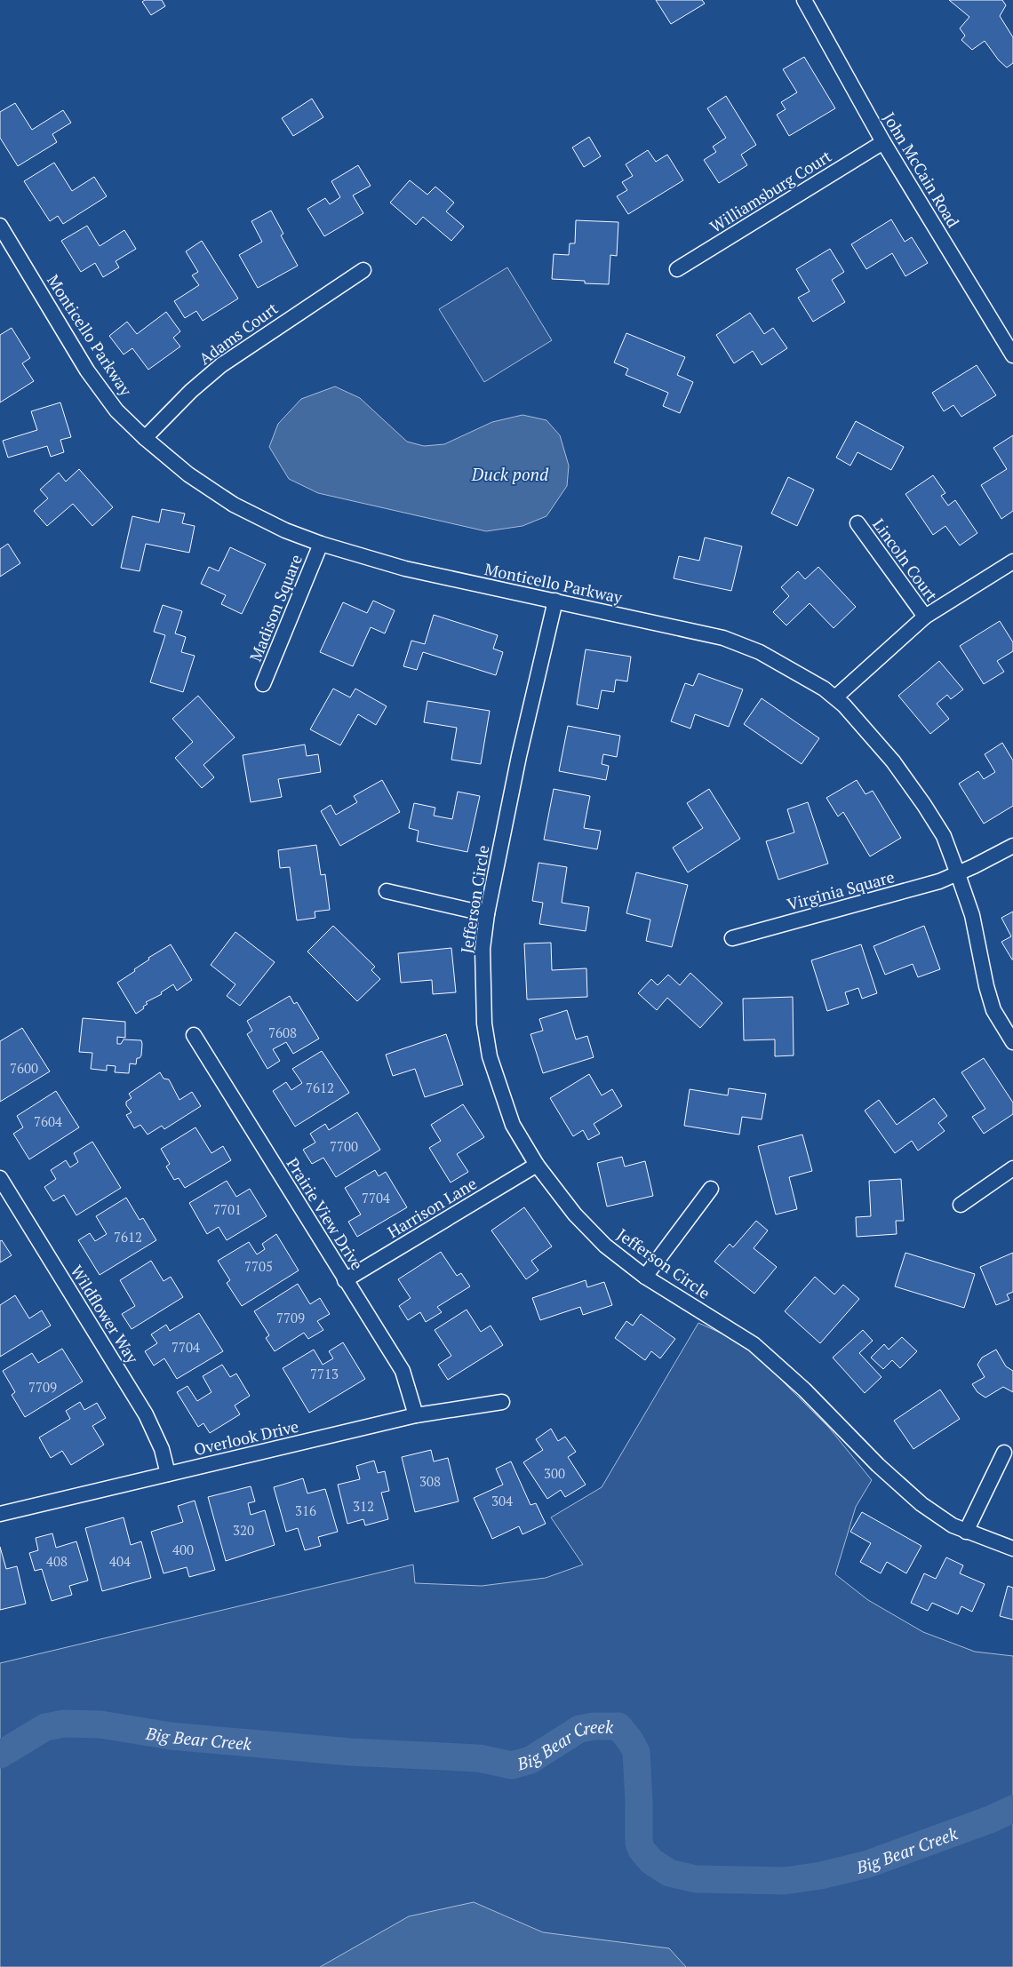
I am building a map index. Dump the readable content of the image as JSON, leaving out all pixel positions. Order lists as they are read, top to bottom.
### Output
{
  "streets": {
    "street": [
      "John McCain Road",
      "Williamsburg Court",
      "Adams Court",
      "Monticello Parkway",
      "Lincoln Court",
      "Madison Square",
      "Virginia Square",
      "Jefferson Circle",
      "Harrison Lane",
      "Prairie View Drive",
      "Wildflower Way",
      "Overlook Drive"
    ]
  },
  "crossings": [
    ["John McCain Road", "Williamsburg Court"],
    ["Adams Court", "Monticello Parkway"],
    ["Monticello Parkway", "Madison Square"],
    ["Monticello Parkway", "Virginia Square"],
    ["Monticello Parkway", "Jefferson Circle"],
    ["Jefferson Circle", "Harrison Lane"],
    ["Harrison Lane", "Prairie View Drive"],
    ["Prairie View Drive", "Overlook Drive"],
    ["Wildflower Way", "Overlook Drive"]
  ],
  "water": ["Duck pond", "Big Bear Creek"],
  "house_numbers": [
    "7608",
    "7600",
    "7612",
    "7604",
    "7700",
    "7704",
    "7701",
    "7612",
    "7705",
    "7709",
    "7704",
    "7713",
    "7709",
    "300",
    "308",
    "304",
    "312",
    "316",
    "320",
    "400",
    "408",
    "404"
  ]
}
